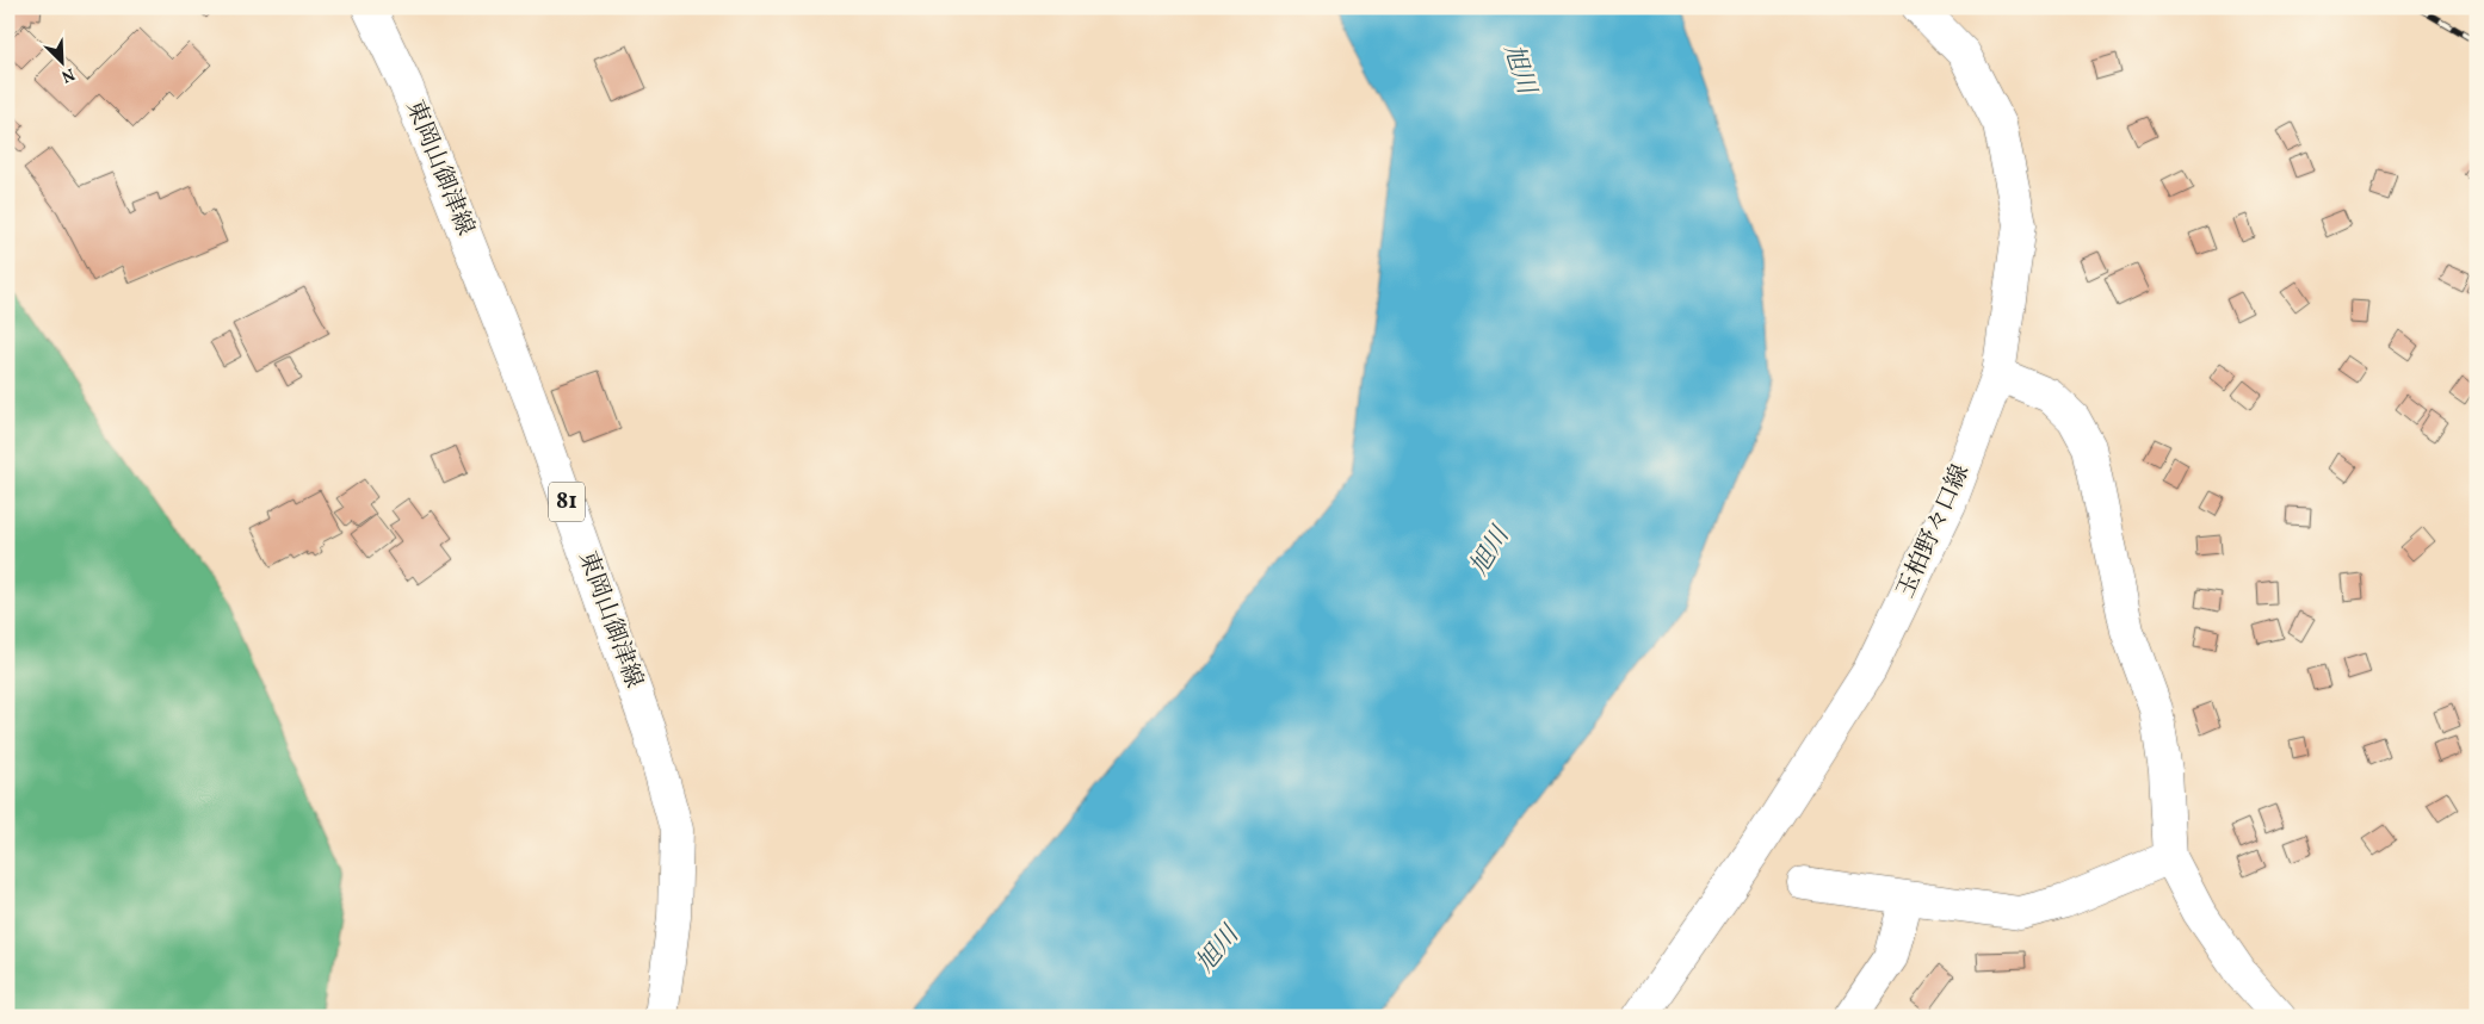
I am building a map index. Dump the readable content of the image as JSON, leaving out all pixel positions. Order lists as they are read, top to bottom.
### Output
{
  "streets": {
    "main road": ["東岡山御津線", "81", "玉柏野々口線"]
  },
  "water": ["旭川"],
  "north": "bottom right"
}
